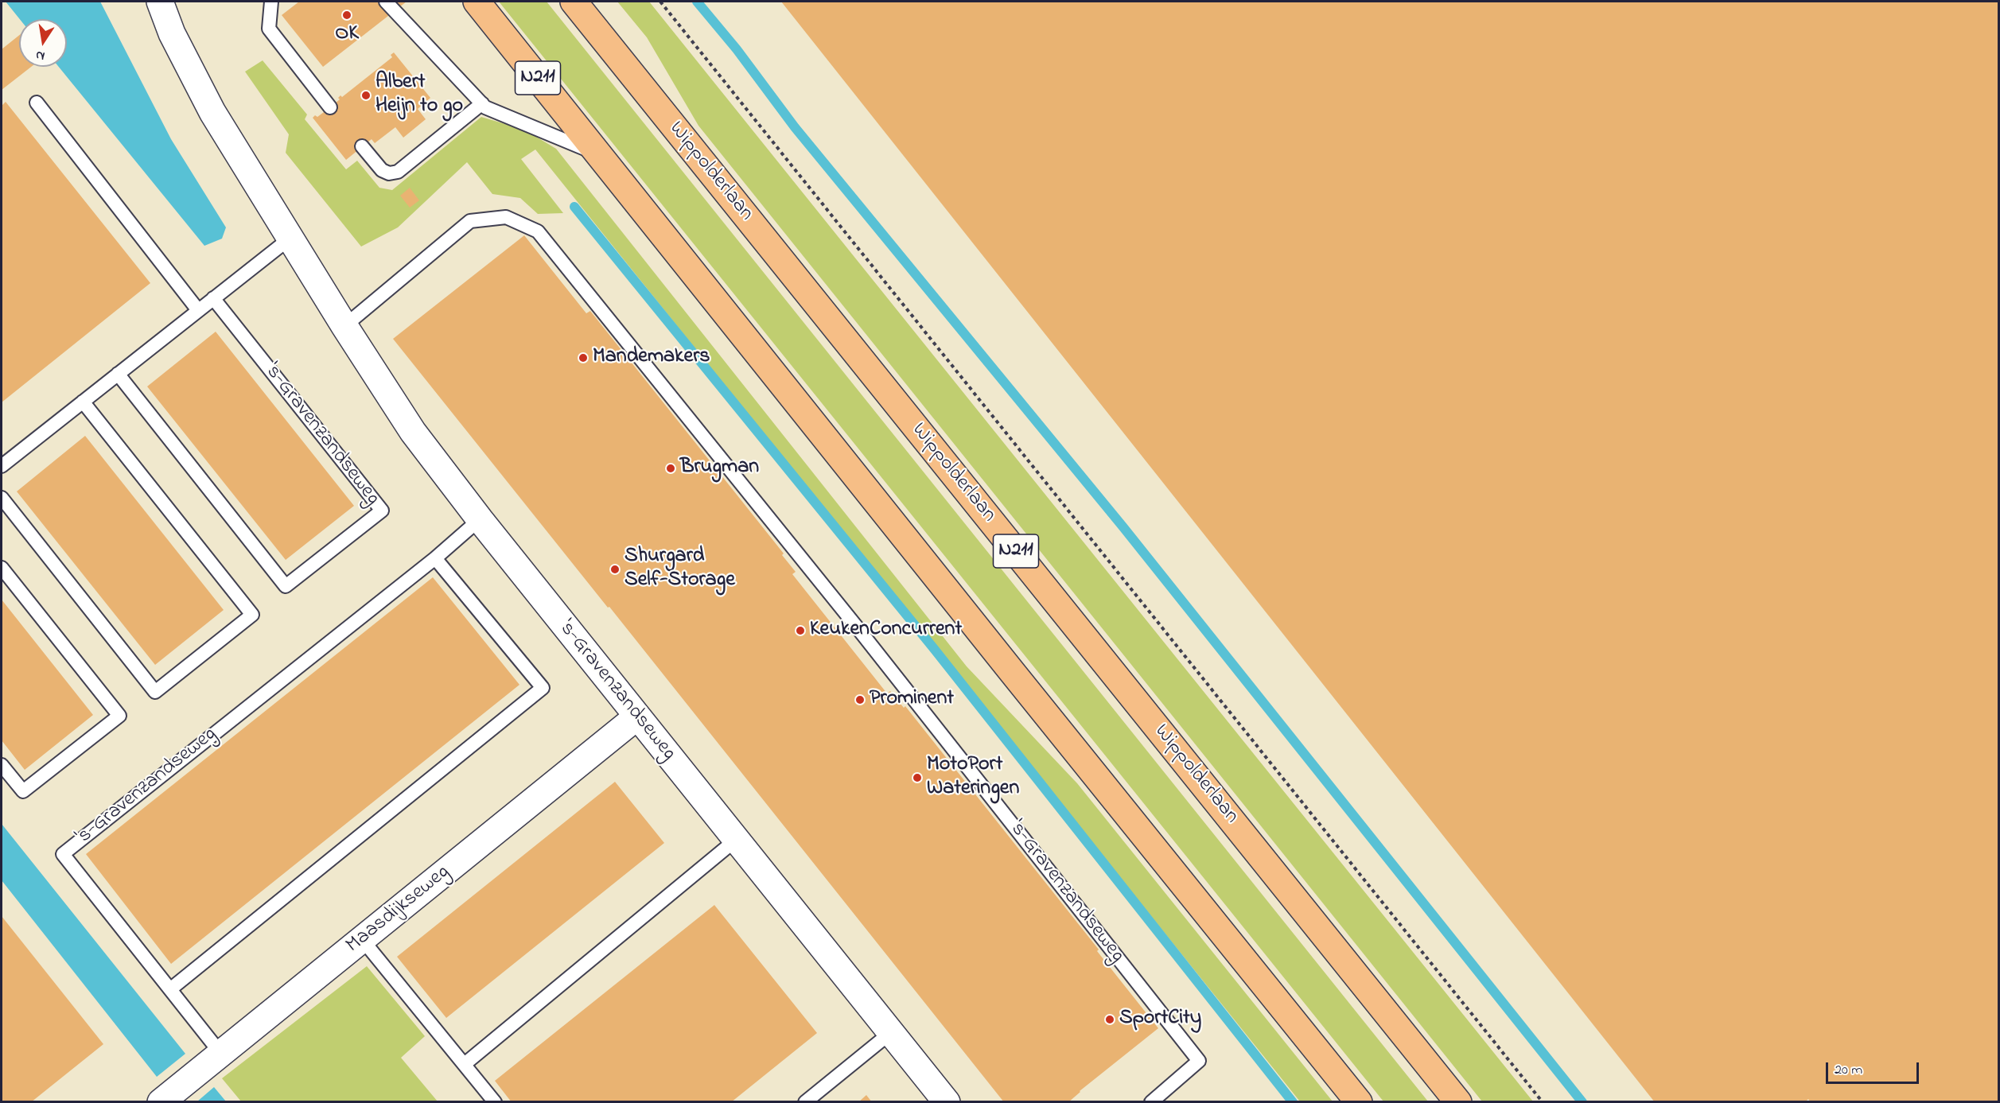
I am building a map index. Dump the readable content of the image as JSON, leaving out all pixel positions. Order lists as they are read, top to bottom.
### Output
{
  "streets": {
    "main road": ["N211", "Wippolderlaan"],
    "street": ["'s-Gravenzandseweg", "Maasdijkseweg"]
  },
  "crossings": [
    ["'s-Gravenzandseweg", "Maasdijkseweg"]
  ],
  "places": [
    "OK",
    "Albert Heijn to go",
    "Mandemakers",
    "Brugman",
    "Shurgard Self-Storage",
    "KeukenConcurrent",
    "Prominent",
    "MotoPort Wateringen",
    "SportCity"
  ],
  "scale_bar": "20 m",
  "north": "bottom"
}
